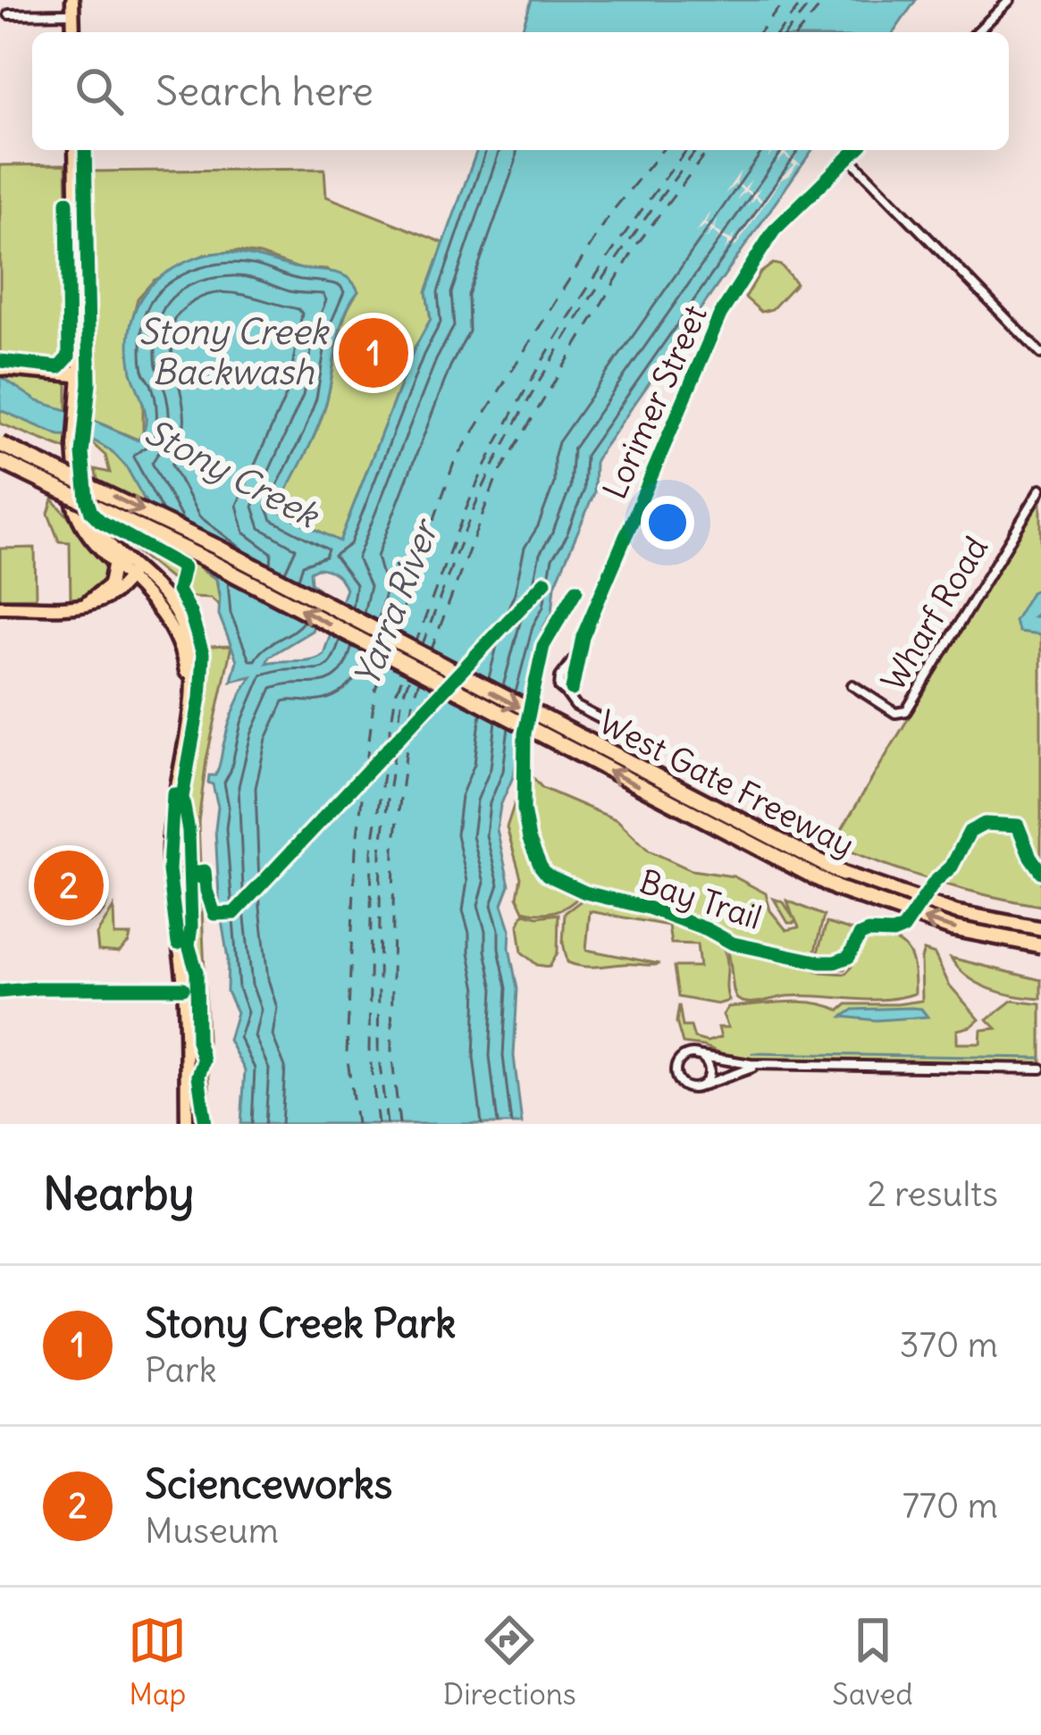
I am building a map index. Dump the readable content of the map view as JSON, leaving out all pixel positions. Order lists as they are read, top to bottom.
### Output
{
  "streets": {
    "highway": ["West Gate Freeway"],
    "street": ["Lorimer Street", "Wharf Road"],
    "cycle path": ["Bay Trail"]
  },
  "water": ["Stony Creek Backwash", "Stony Creek", "Yarra River"],
  "page": {
    "search": "Search here",
    "pins": ["1", "2"],
    "heading": ["Nearby", "2 results"],
    "list": [
      {
        "mark": "1",
        "name": "Stony Creek Park",
        "note": "Park",
        "value": "370 m"
      },
      {
        "mark": "2",
        "name": "Scienceworks",
        "note": "Museum",
        "value": "770 m"
      }
    ],
    "nav": ["Map", "Directions", "Saved"]
  }
}
